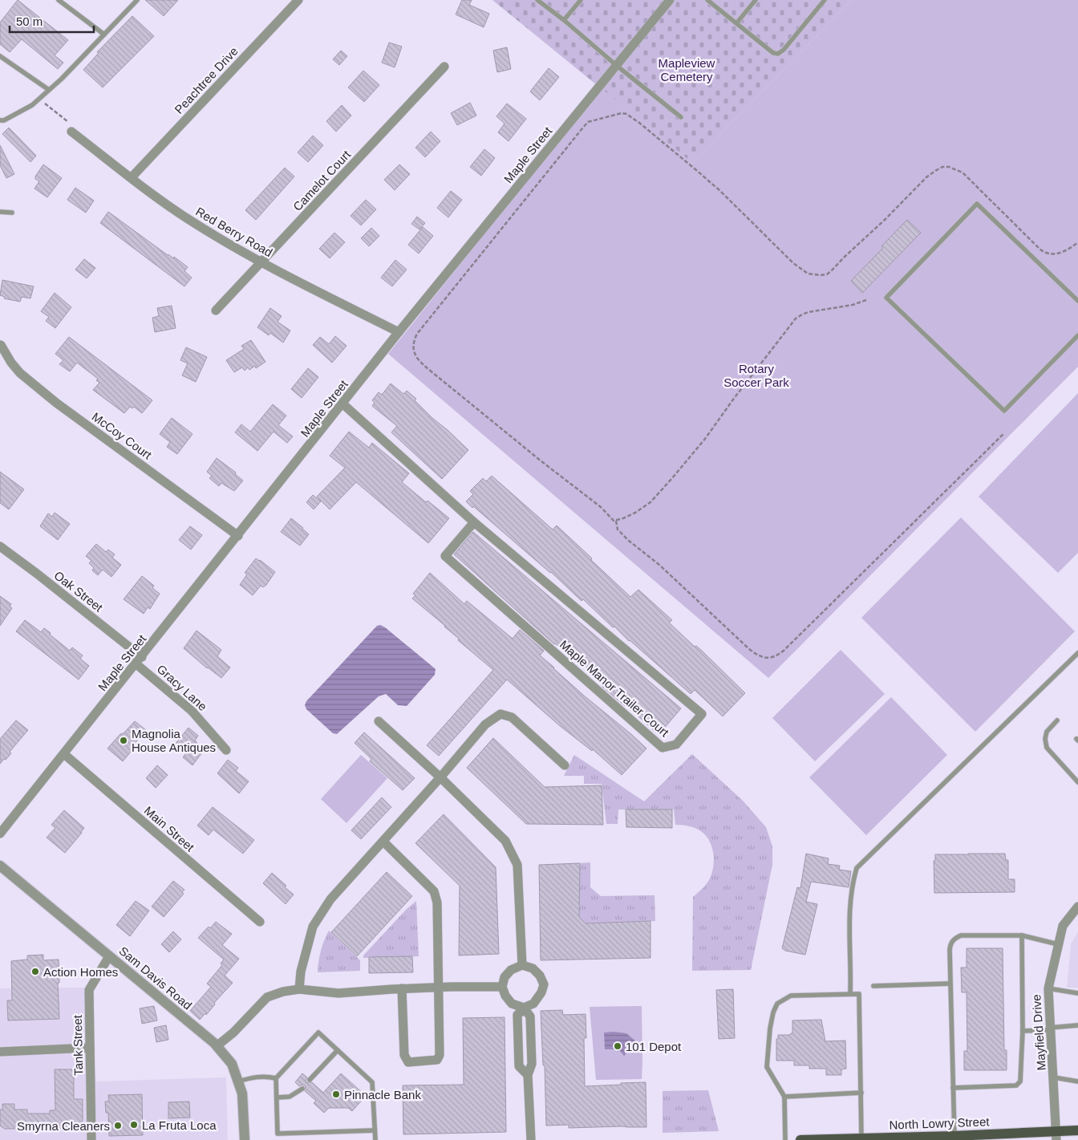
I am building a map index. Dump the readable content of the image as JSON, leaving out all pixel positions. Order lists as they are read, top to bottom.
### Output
{
  "streets": {
    "main road": ["North Lowry Street"],
    "street": [
      "Peachtree Drive",
      "Maple Street",
      "Camelot Court",
      "Red Berry Road",
      "McCoy Court",
      "Oak Street",
      "Gracy Lane",
      "Maple Manor Trailer Court",
      "Main Street",
      "Sam Davis Road",
      "Mayfield Drive",
      "Tank Street"
    ]
  },
  "crossings": [
    ["Peachtree Drive", "Red Berry Road"],
    ["Maple Street", "Red Berry Road"],
    ["Maple Street", "McCoy Court"],
    ["Maple Street", "Oak Street"],
    ["Maple Street", "Gracy Lane"],
    ["Maple Street", "Maple Manor Trailer Court"],
    ["Maple Street", "Main Street"],
    ["Camelot Court", "Red Berry Road"],
    ["Oak Street", "Gracy Lane"],
    ["Sam Davis Road", "Tank Street"],
    ["Mayfield Drive", "North Lowry Street"]
  ],
  "parks": ["Mapleview Cemetery", "Rotary Soccer Park"],
  "places": [
    "Magnolia House Antiques",
    "Action Homes",
    "101 Depot",
    "Pinnacle Bank",
    "La Fruta Loca",
    "Smyrna Cleaners"
  ],
  "scale_bar": "50 m"
}
